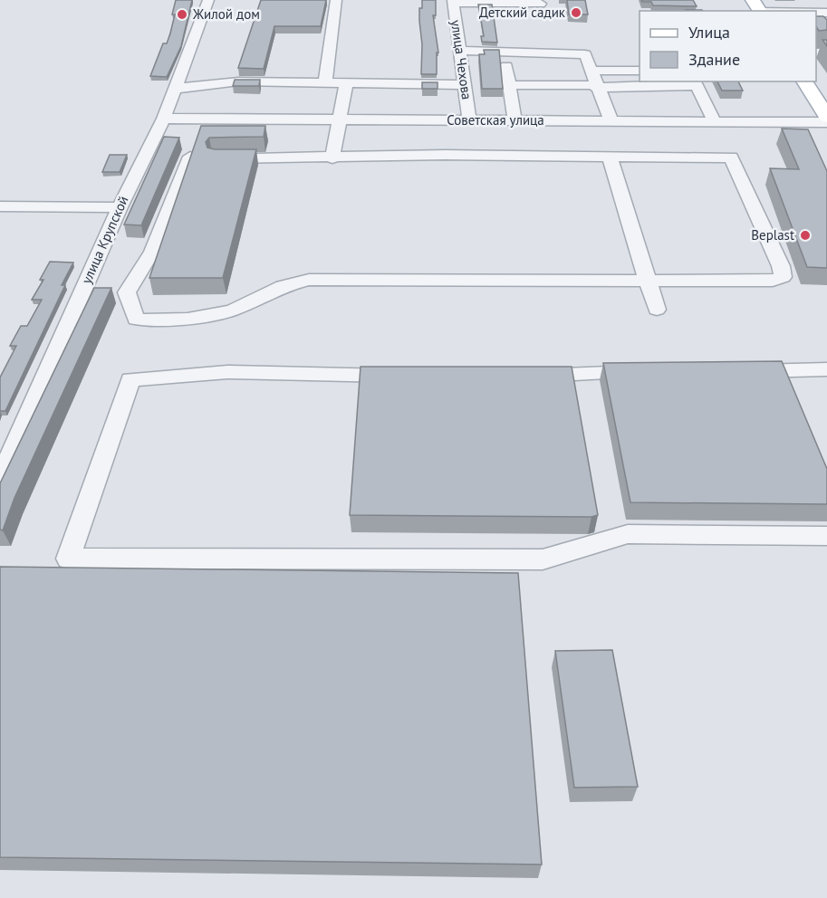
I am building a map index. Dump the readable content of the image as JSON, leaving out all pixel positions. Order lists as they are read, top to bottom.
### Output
{
  "streets": {
    "street": ["улица Чехова", "Советская улица", "улица Крупской"]
  },
  "crossings": [
    ["улица Чехова", "Советская улица"],
    ["Советская улица", "улица Крупской"]
  ],
  "places": ["Детский садик", "Жилой дом", "Beplast"],
  "legend": ["Улица", "Здание"]
}
